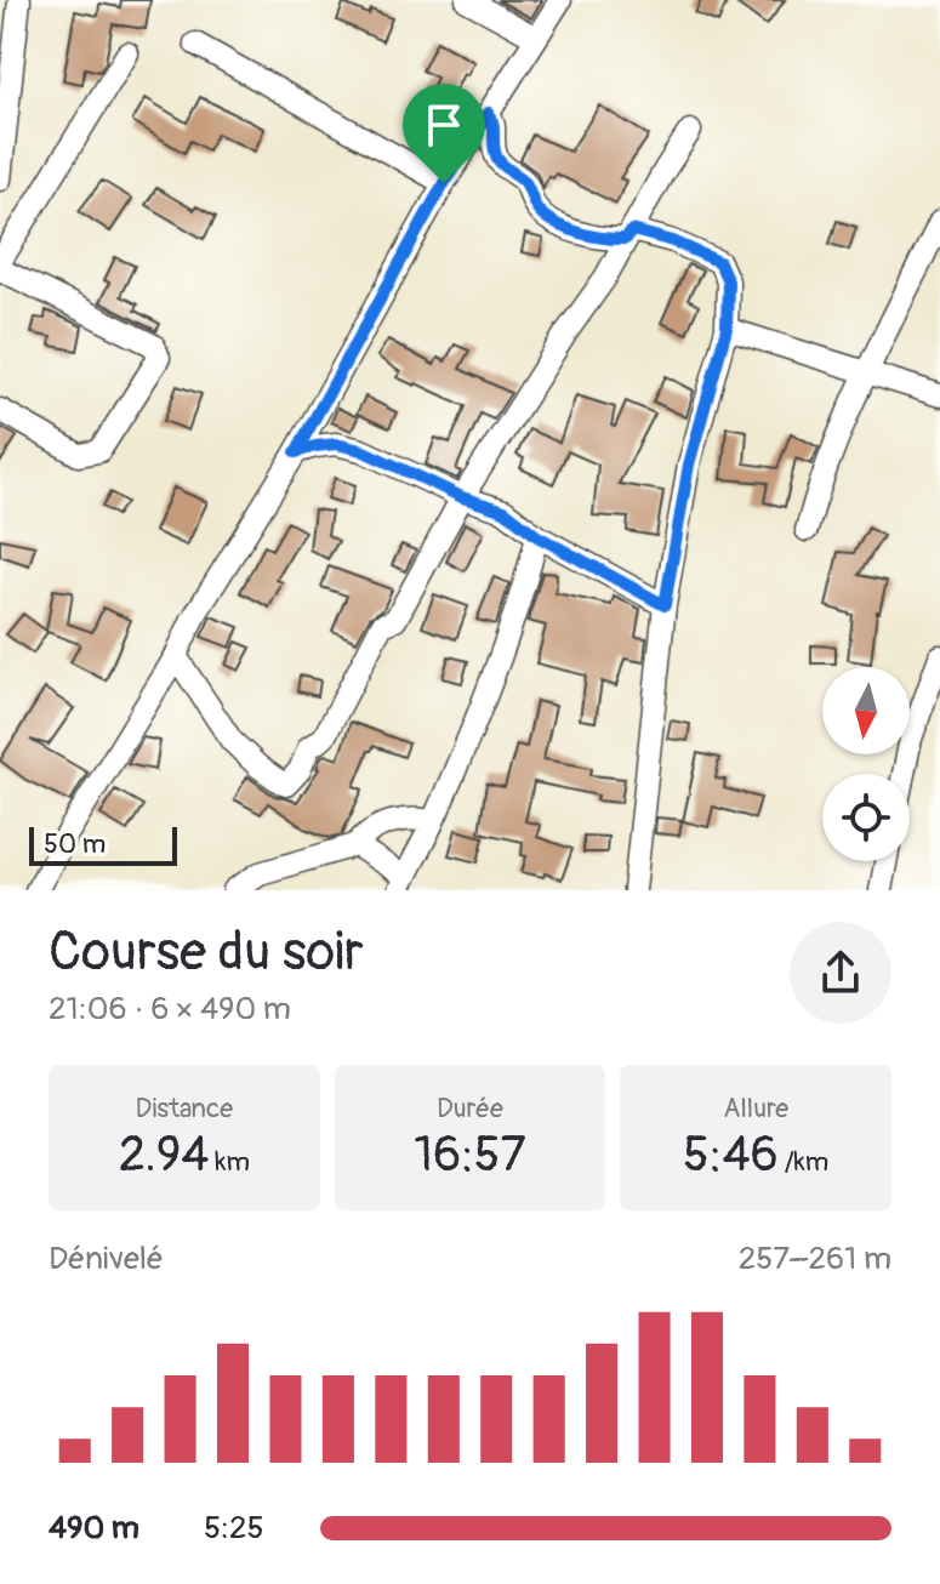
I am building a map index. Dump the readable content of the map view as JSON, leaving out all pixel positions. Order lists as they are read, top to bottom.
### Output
{
  "scale_bar": "50 m",
  "north": "bottom",
  "page": {
    "scale": "50 m",
    "heading": ["Course du soir", "21:06 · 6 × 490 m"],
    "stats": [
      ["Distance", "2.94 km"],
      ["Durée", "16:57"],
      ["Allure", "5:46 /km"]
    ],
    "chart": ["Dénivelé", "257–261 m"],
    "list": [
      {
        "name": "490 m",
        "note": "5:25"
      }
    ]
  }
}
